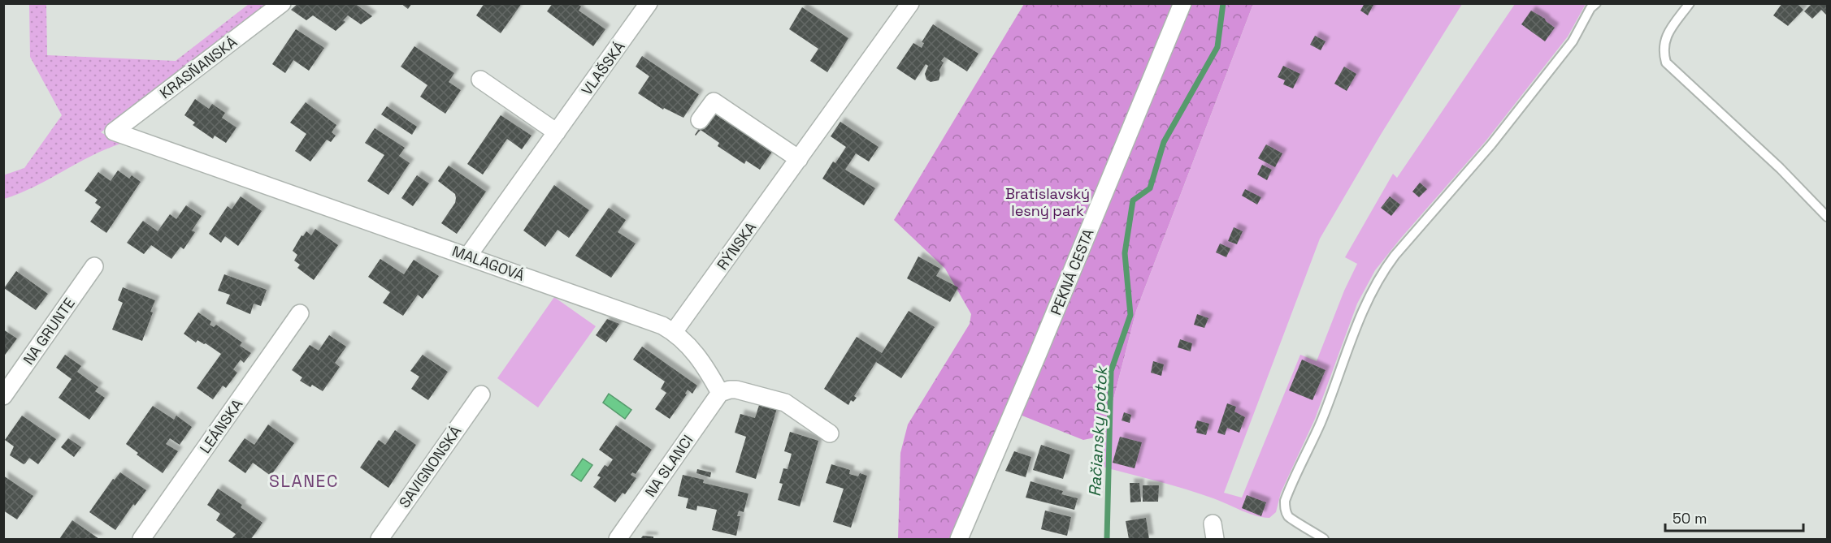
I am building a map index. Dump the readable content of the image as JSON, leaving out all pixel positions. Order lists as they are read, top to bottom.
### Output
{
  "streets": {
    "street": [
      "KRASŇANSKÁ",
      "VLAŠSKÁ",
      "RÝNSKA",
      "MALAGOVÁ",
      "PEKNÁ CESTA",
      "NA GRUNTE",
      "LEÁNSKA",
      "NA SLANCI",
      "SAVIGNONSKÁ"
    ]
  },
  "crossings": [
    ["KRASŇANSKÁ", "MALAGOVÁ"],
    ["VLAŠSKÁ", "MALAGOVÁ"],
    ["RÝNSKA", "MALAGOVÁ"],
    ["MALAGOVÁ", "NA SLANCI"]
  ],
  "districts": ["SLANEC"],
  "water": ["Račiansky potok"],
  "parks": ["Bratislavský lesný park"],
  "scale_bar": "50 m"
}
